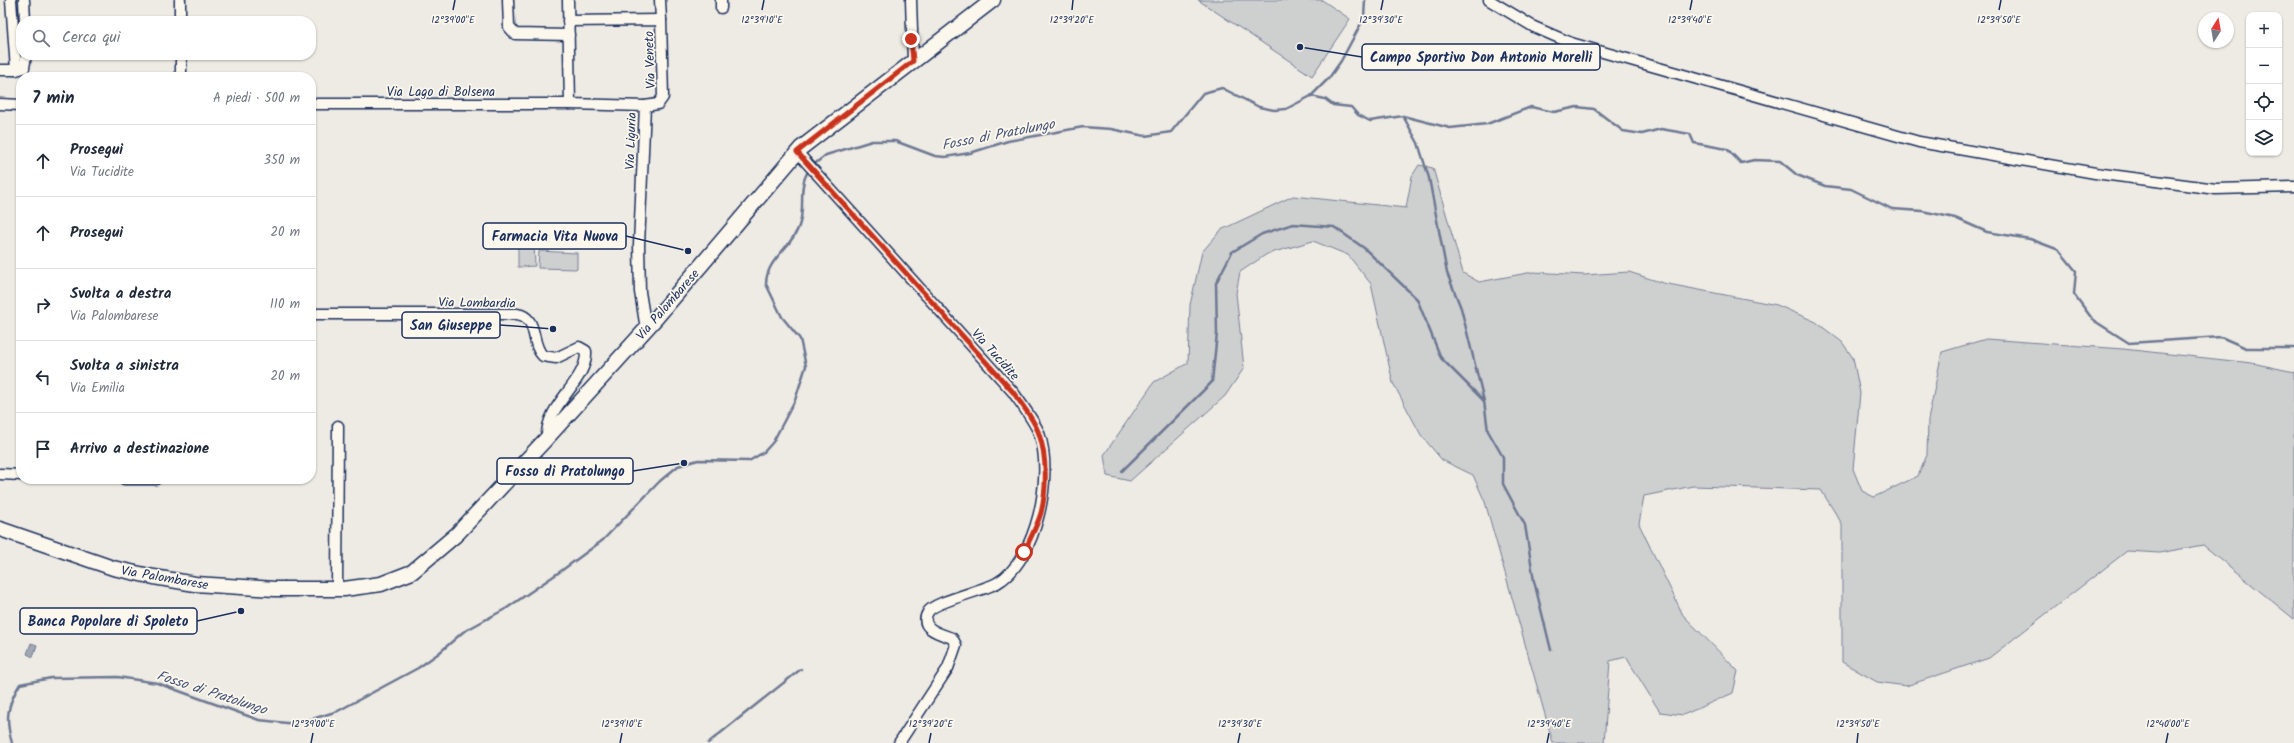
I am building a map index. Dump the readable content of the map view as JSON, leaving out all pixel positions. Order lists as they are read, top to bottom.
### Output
{
  "streets": {
    "main road": ["Via Palombarese"],
    "street": [
      "Via Veneto",
      "Via Lago di Bolsena",
      "Via Liguria",
      "Via Lombardia",
      "Via Tucidite"
    ]
  },
  "crossings": [
    ["Via Veneto", "Via Liguria"],
    ["Via Lago di Bolsena", "Via Liguria"],
    ["Via Liguria", "Via Palombarese"],
    ["Via Lombardia", "Via Palombarese"],
    ["Via Palombarese", "Via Tucidite"]
  ],
  "water": ["Fosso di Pratolungo"],
  "places": [
    "Campo Sportivo Don Antonio Morelli",
    "Farmacia Vita Nuova",
    "San Giuseppe",
    "Fosso di Pratolungo",
    "Banca Popolare di Spoleto"
  ],
  "north": "top",
  "page": {
    "map_buttons": ["+", "−"],
    "search": "Cerca qui",
    "heading": ["7 min", "A piedi · 500 m"],
    "list": [
      ["Prosegui", "Via Tucidite", "350 m"],
      ["Prosegui", "20 m"],
      ["Svolta a destra", "Via Palombarese", "110 m"],
      ["Svolta a sinistra", "Via Emilia", "20 m"],
      "Arrivo a destinazione"
    ]
  },
  "coordinates": [
    "12°39'00\"E",
    "12°39'10\"E",
    "12°39'20\"E",
    "12°39'30\"E",
    "12°39'40\"E",
    "12°39'50\"E",
    "12°40'00\"E"
  ]
}
